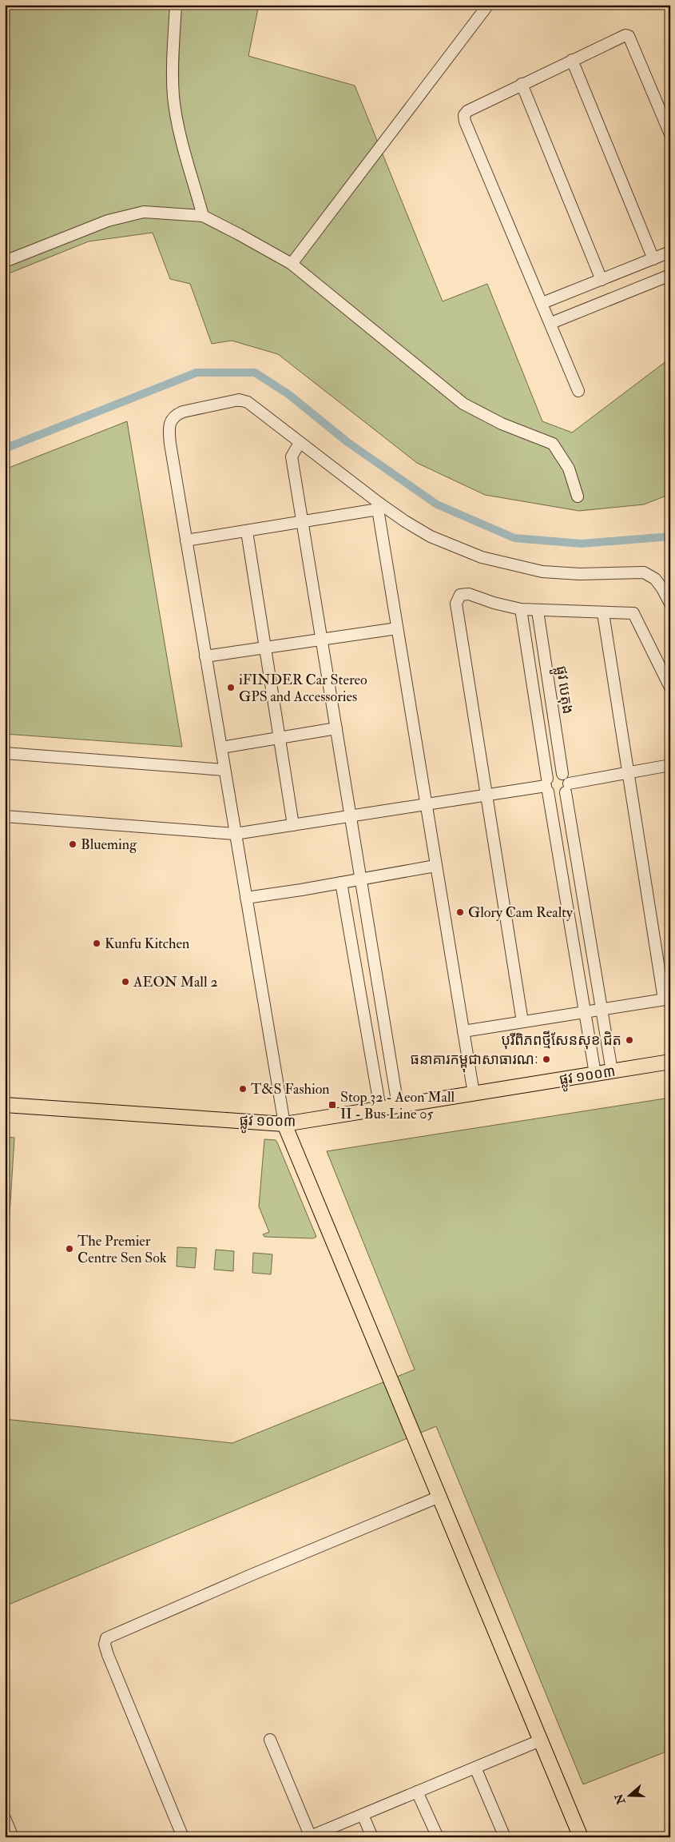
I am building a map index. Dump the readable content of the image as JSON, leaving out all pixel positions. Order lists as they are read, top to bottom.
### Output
{
  "streets": {
    "main road": ["ផ្លូវ ១០០៣"],
    "street": ["ផ្លូវ បេតុង"]
  },
  "places": {
    "other": [
      "iFINDER Car Stereo GPS and Accessories",
      "Blueming",
      "Glory Cam Realty",
      "Kunfu Kitchen",
      "AEON Mall 2",
      "បុរីពិភពថ្មីសែនសុខ ជិត",
      "ធនាគារកម្ពុជាសាធារណៈ",
      "T&S Fashion",
      "The Premier Centre Sen Sok"
    ],
    "transit": ["Stop 32 - Aeon Mall II - Bus Line 05"]
  },
  "north": "left"
}
